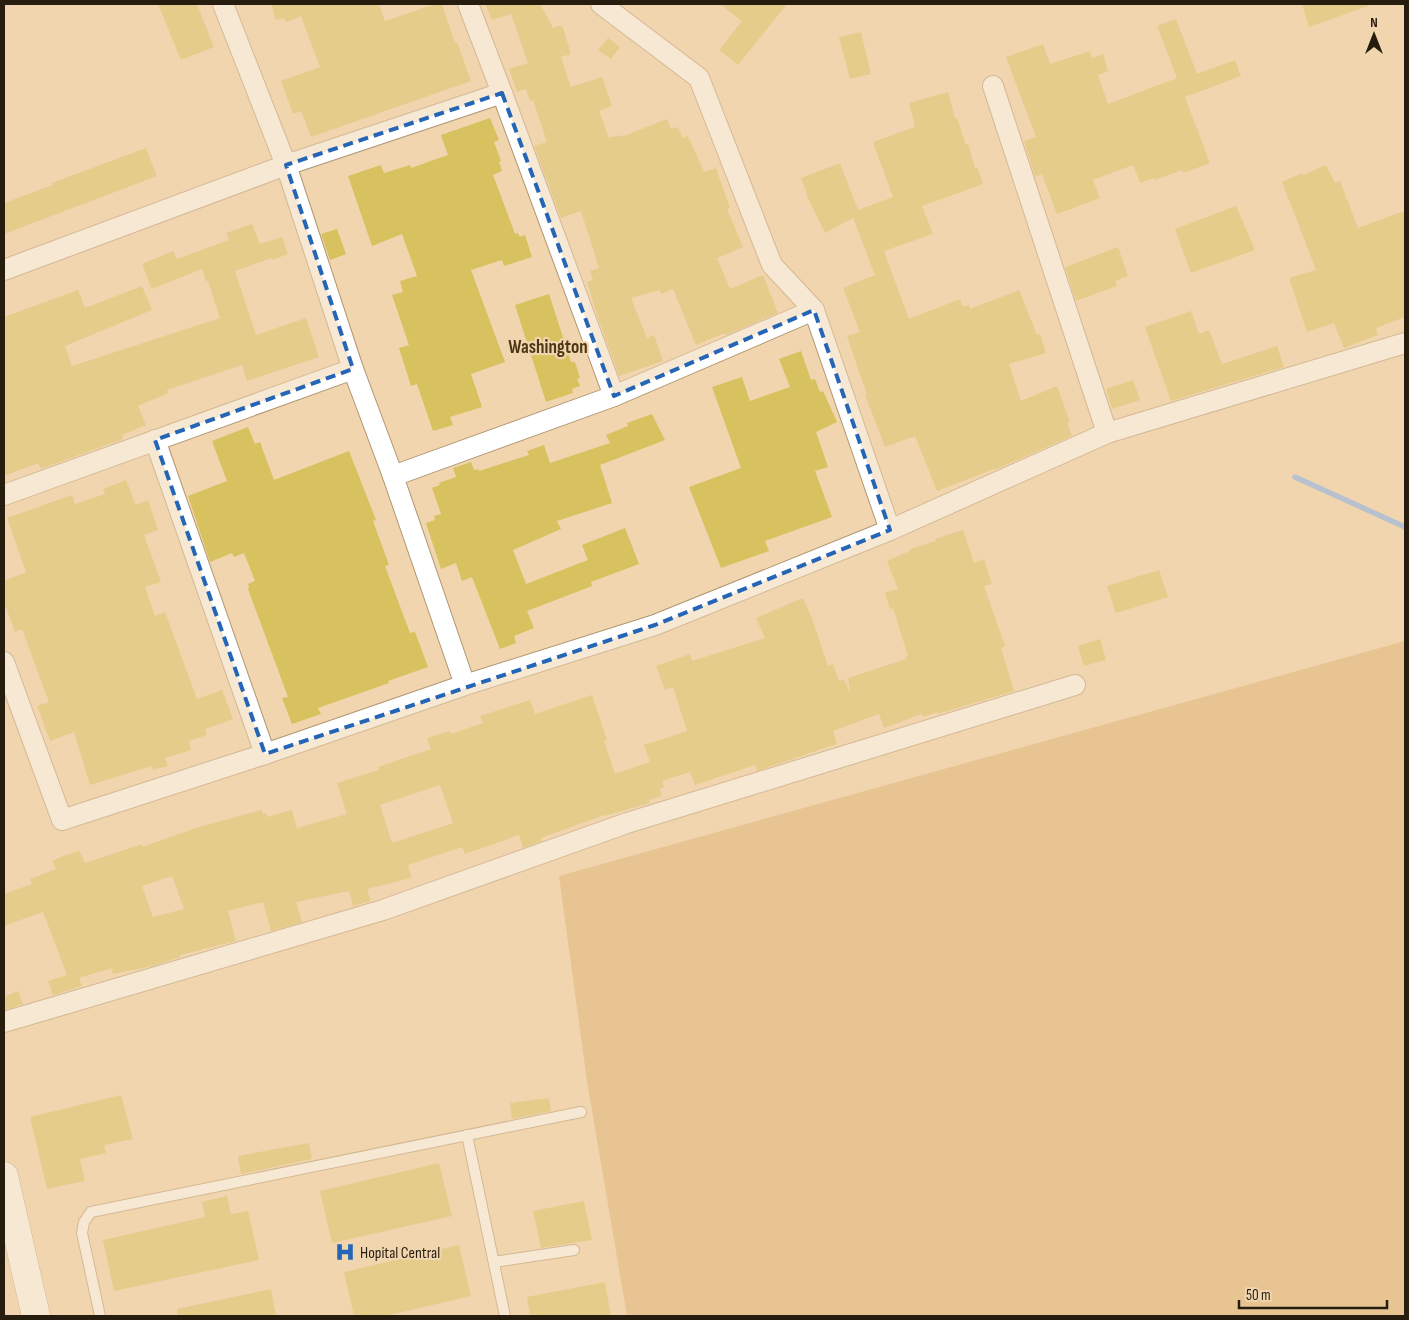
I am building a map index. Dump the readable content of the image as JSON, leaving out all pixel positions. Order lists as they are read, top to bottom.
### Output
{
  "districts": ["Washington"],
  "places": {
    "hospital": ["Hopital Central"]
  },
  "scale_bar": "50 m",
  "north": "top"
}
